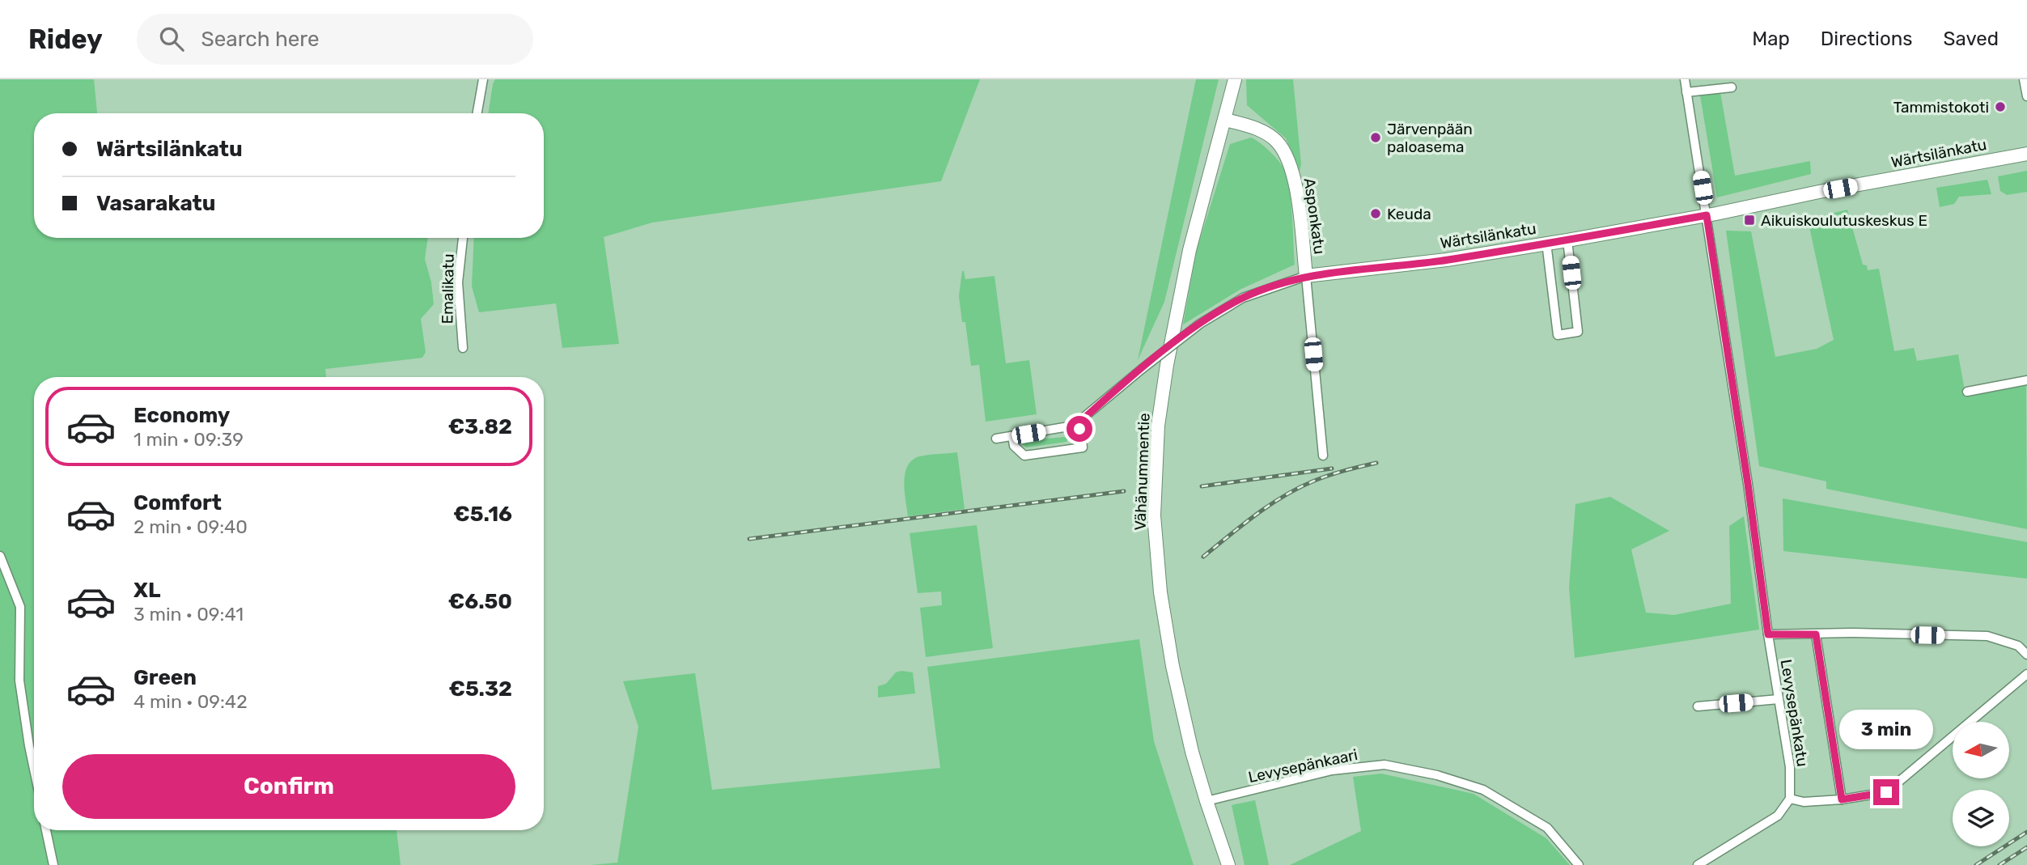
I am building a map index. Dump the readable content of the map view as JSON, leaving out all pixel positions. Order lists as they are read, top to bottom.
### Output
{
  "streets": {
    "street": [
      "Wärtsilänkatu",
      "Asponkatu",
      "Emalikatu",
      "Vähänummentie",
      "Levysepänkatu",
      "Levysepänkaari"
    ]
  },
  "crossings": [
    ["Wärtsilänkatu", "Asponkatu"],
    ["Wärtsilänkatu", "Levysepänkatu"],
    ["Asponkatu", "Vähänummentie"],
    ["Vähänummentie", "Levysepänkaari"]
  ],
  "places": {
    "other": ["Tammistokoti", "Järvenpään paloasema", "Keuda"],
    "transit": ["Aikuiskoulutuskeskus E"]
  },
  "north": "left",
  "page": {
    "header": "Ridey",
    "search": "Search here",
    "nav": ["Map", "Directions", "Saved"],
    "banner": ["Wärtsilänkatu", "Vasarakatu"],
    "list": [
      {
        "name": "Economy",
        "note": "1 min · 09:39",
        "value": "€3.82"
      },
      {
        "name": "Comfort",
        "note": "2 min · 09:40",
        "value": "€5.16"
      },
      {
        "name": "XL",
        "note": "3 min · 09:41",
        "value": "€6.50"
      },
      {
        "name": "Green",
        "note": "4 min · 09:42",
        "value": "€5.32"
      }
    ],
    "bubble": "3 min",
    "buttons": "Confirm"
  }
}
